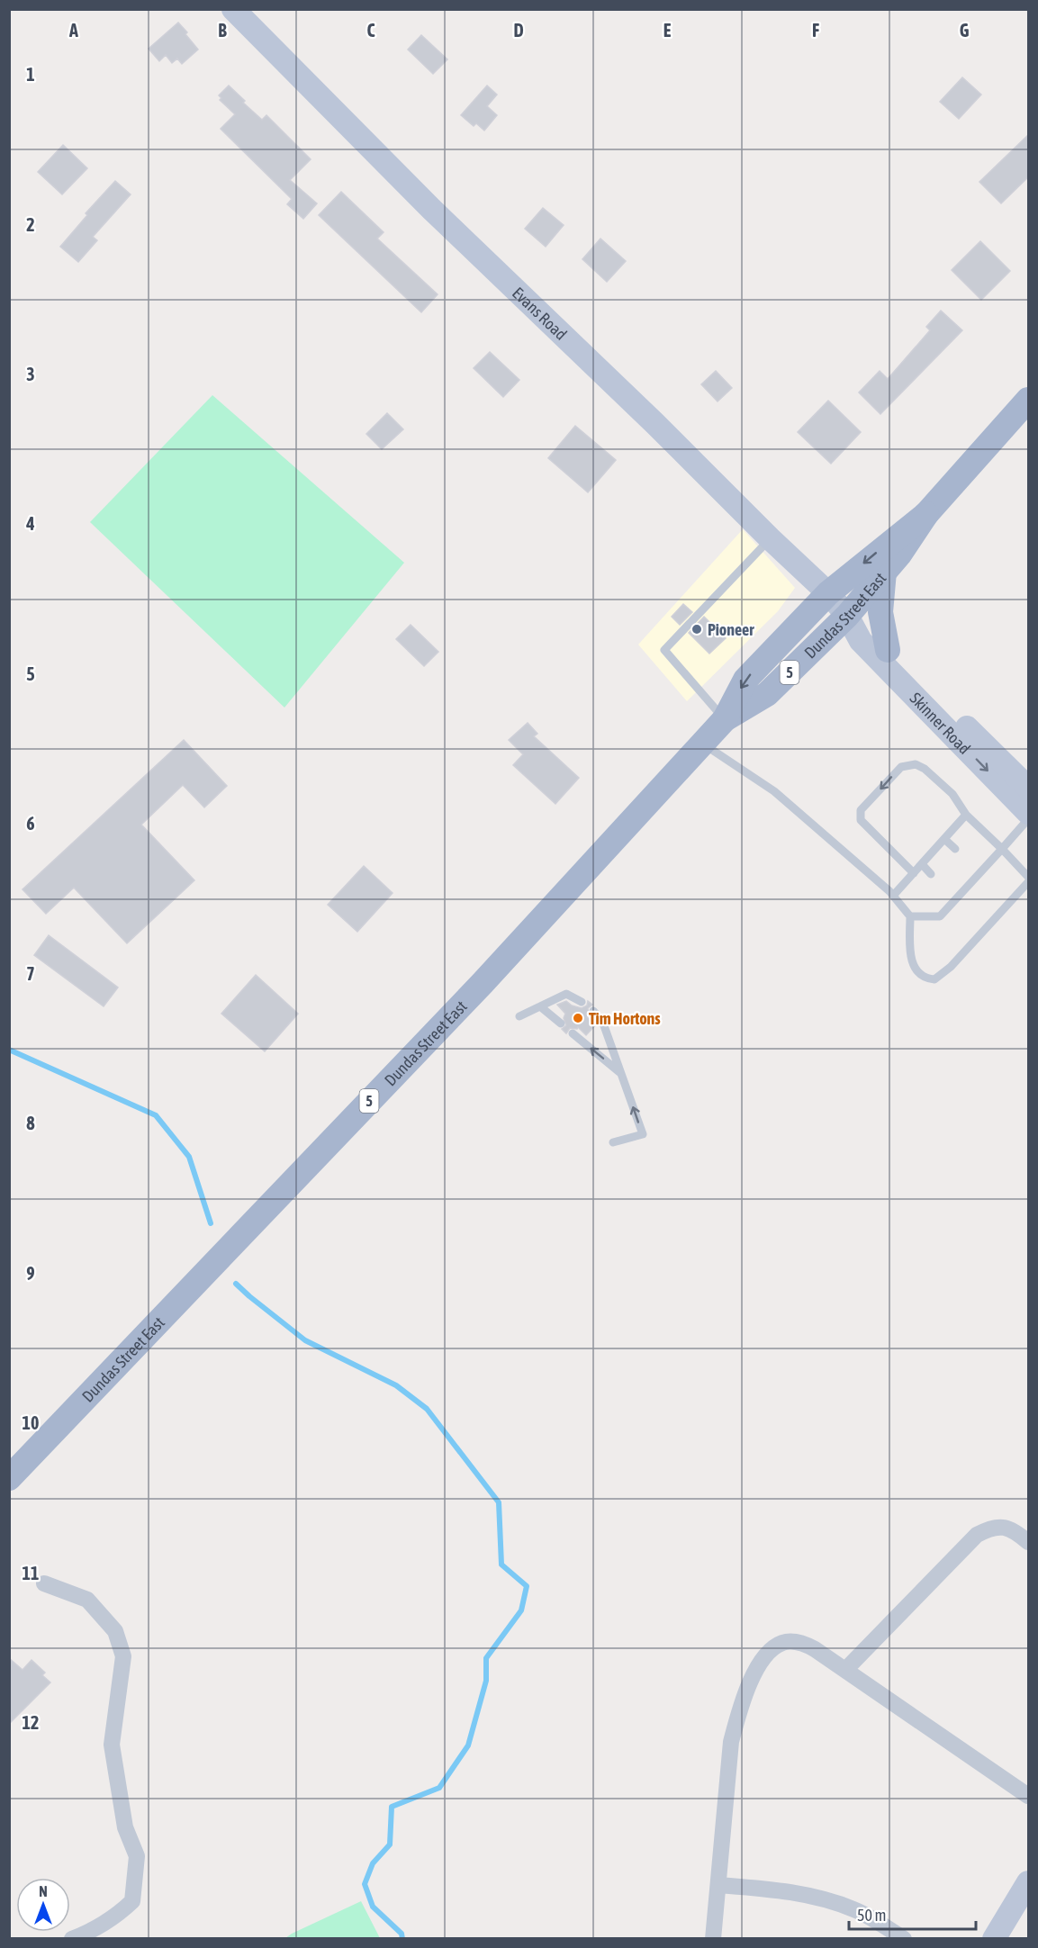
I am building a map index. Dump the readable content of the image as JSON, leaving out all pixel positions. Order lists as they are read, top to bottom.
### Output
{
  "streets": {
    "main road": ["Dundas Street East", "5"],
    "street": ["Evans Road", "Skinner Road"]
  },
  "crossings": [
    ["Evans Road", "Dundas Street East"],
    ["Evans Road", "Skinner Road"],
    ["Dundas Street East", "Skinner Road"]
  ],
  "places": ["Pioneer", "Tim Hortons"],
  "scale_bar": "50 m",
  "north": "top",
  "grid": {
    "columns": [
      "A",
      "B",
      "C",
      "D",
      "E",
      "F",
      "G"
    ],
    "rows": [
      "1",
      "2",
      "3",
      "4",
      "5",
      "6",
      "7",
      "8",
      "9",
      "10",
      "11",
      "12"
    ]
  }
}
